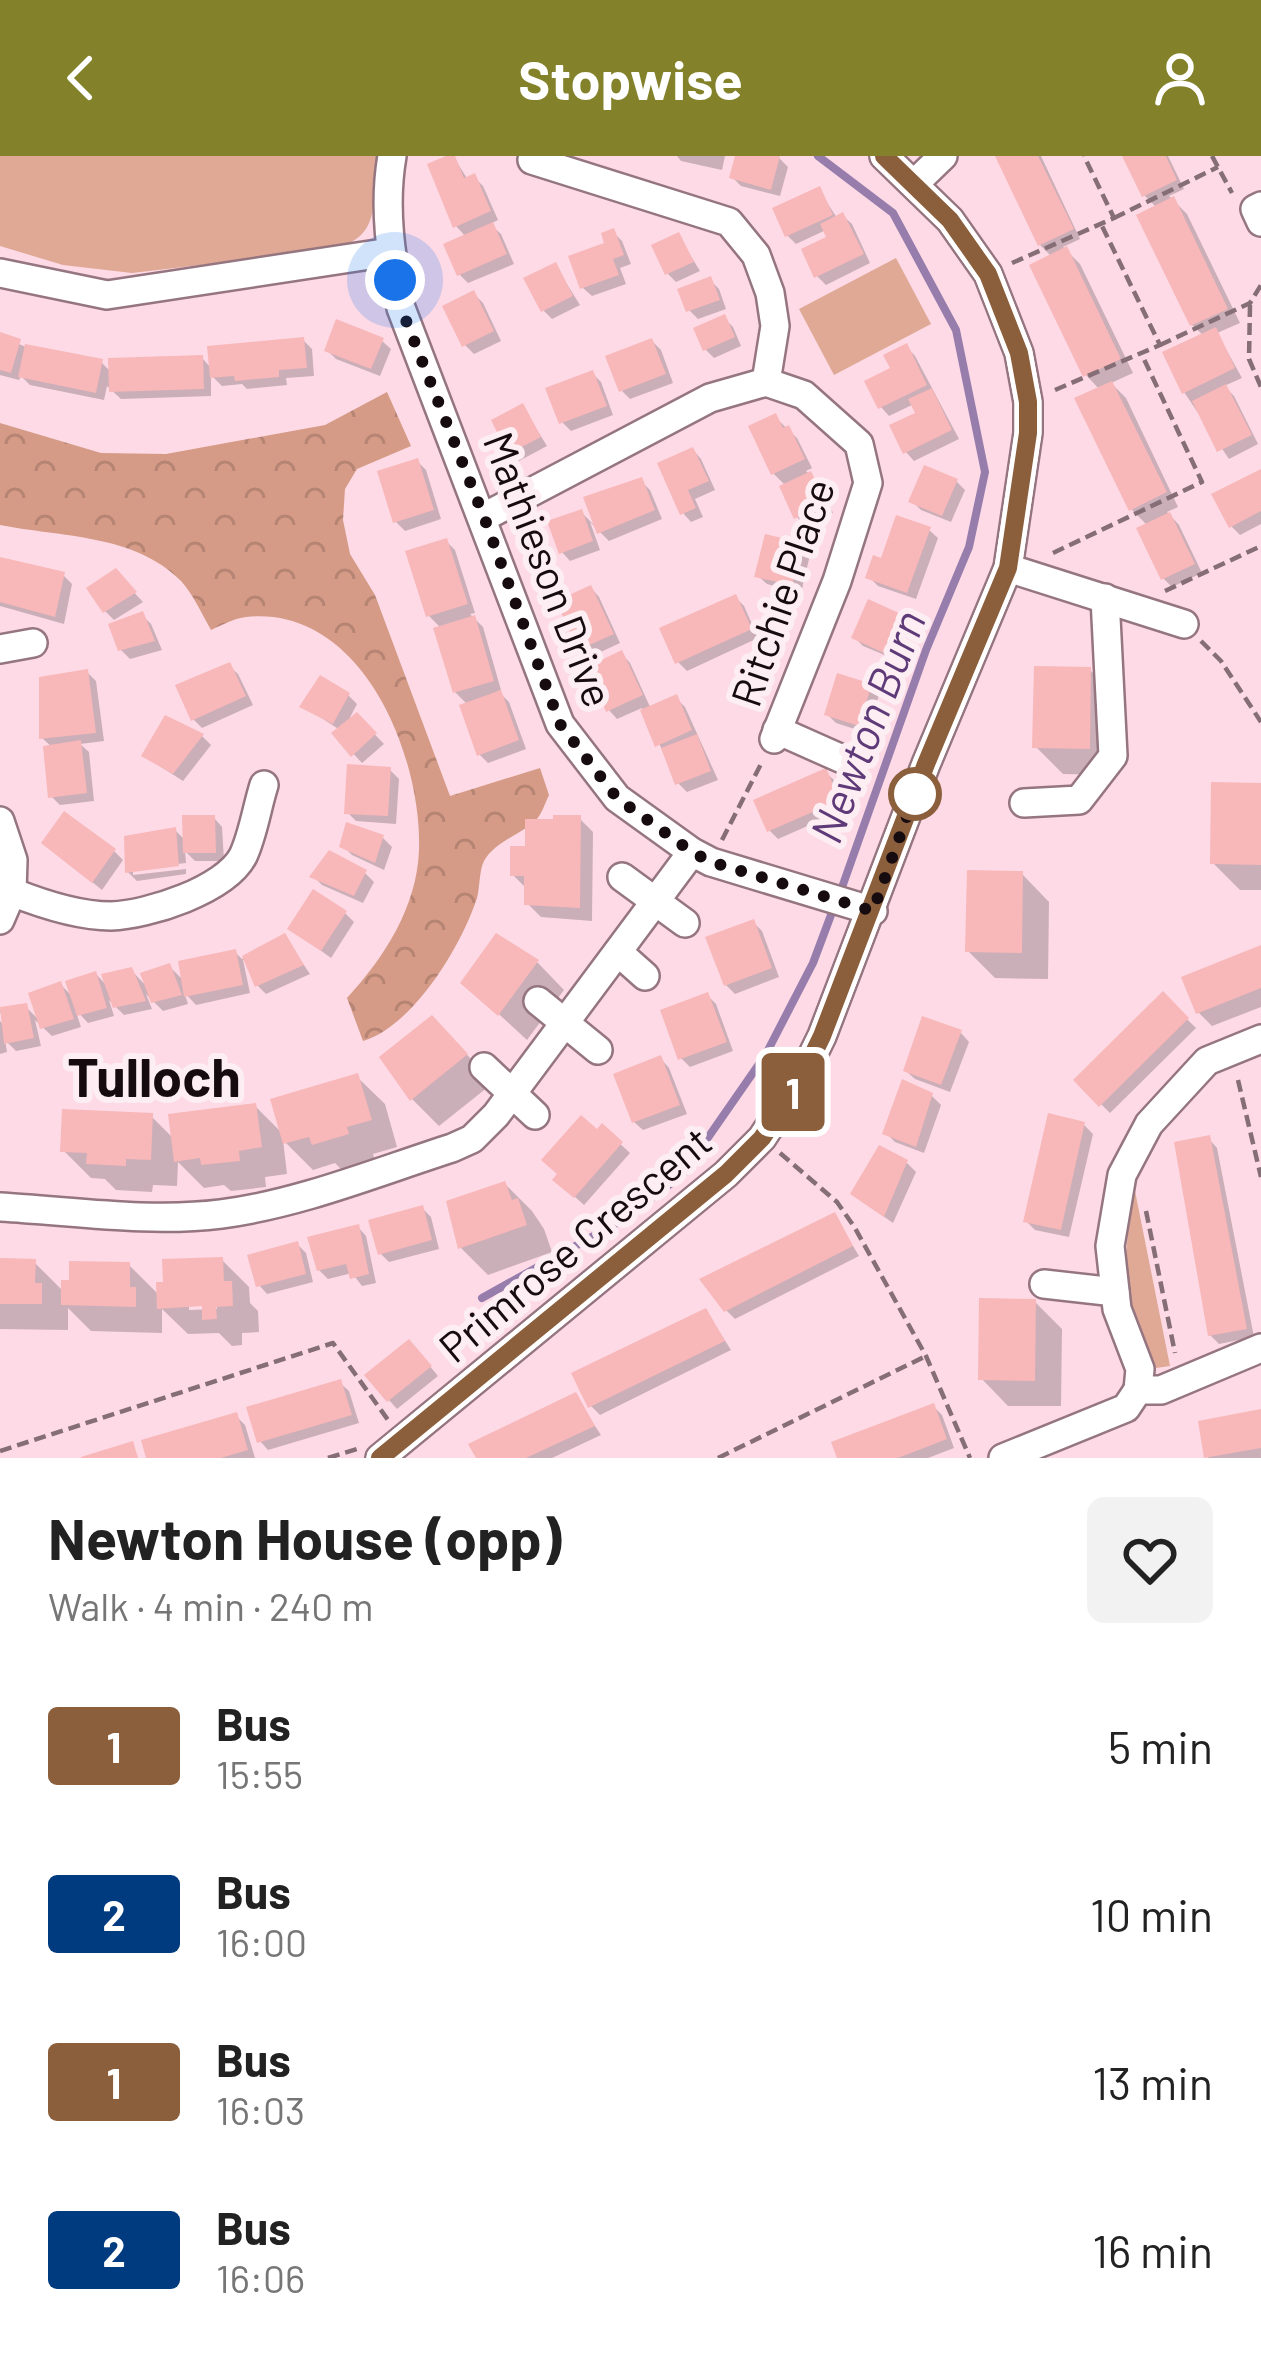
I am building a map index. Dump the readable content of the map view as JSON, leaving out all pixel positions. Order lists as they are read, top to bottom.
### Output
{
  "streets": {
    "street": ["Mathieson Drive", "Ritchie Place", "Primrose Crescent"]
  },
  "crossings": [
    ["Mathieson Drive", "Primrose Crescent"]
  ],
  "districts": ["Tulloch"],
  "water": ["Newton Burn"],
  "lines": ["bus line 1"],
  "page": {
    "header": "Stopwise",
    "on_map": "1",
    "heading": ["Newton House (opp)", "Walk · 4 min · 240 m"],
    "list": [
      {
        "mark": "1",
        "name": "Bus",
        "note": "15:55",
        "value": "5 min"
      },
      {
        "mark": "2",
        "name": "Bus",
        "note": "16:00",
        "value": "10 min"
      },
      {
        "mark": "1",
        "name": "Bus",
        "note": "16:03",
        "value": "13 min"
      },
      {
        "mark": "2",
        "name": "Bus",
        "note": "16:06",
        "value": "16 min"
      }
    ]
  }
}
